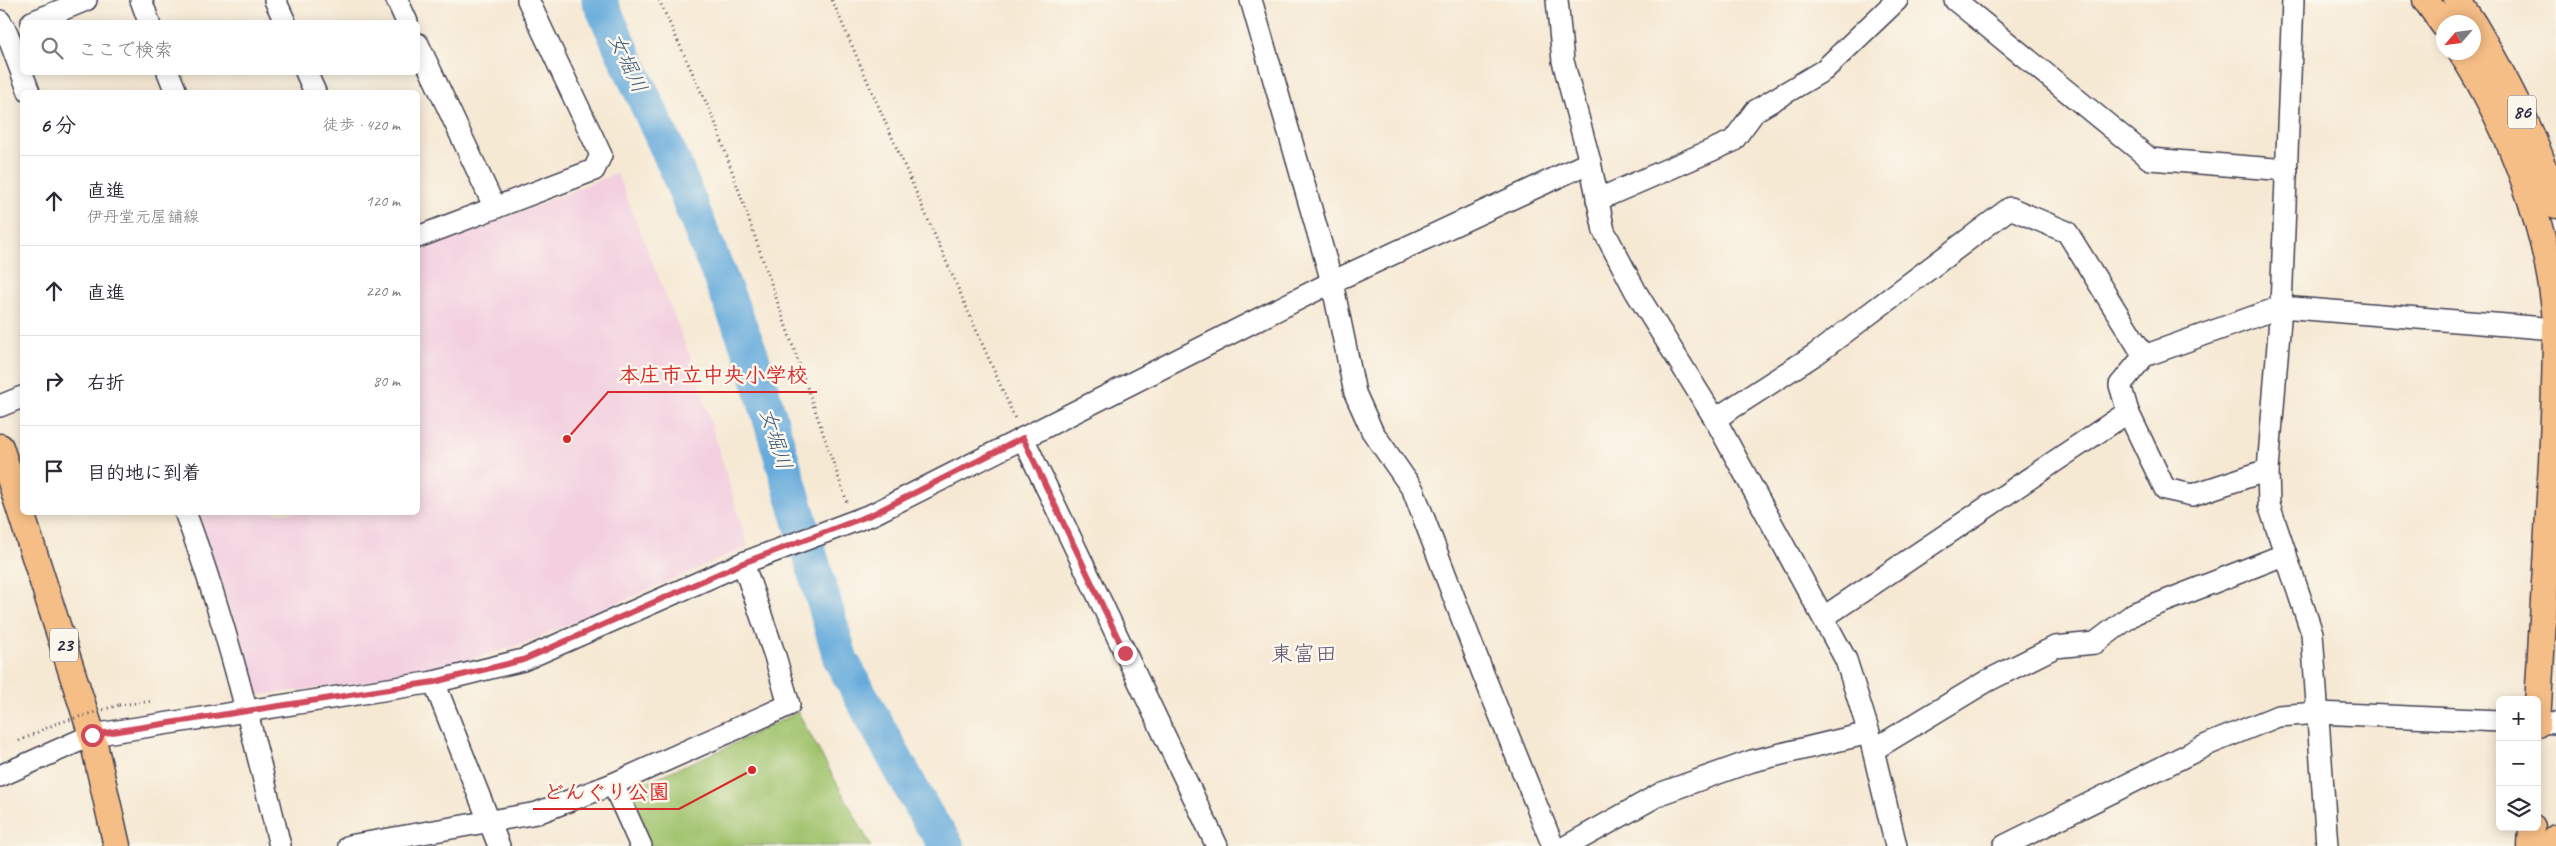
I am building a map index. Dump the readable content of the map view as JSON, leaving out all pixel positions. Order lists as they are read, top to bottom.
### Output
{
  "streets": {
    "main road": ["86", "23"]
  },
  "districts": ["東富田"],
  "water": ["女堀川"],
  "places": ["本庄市立中央小学校", "どんぐり公園"],
  "north": "bottom left",
  "page": {
    "search": "ここで検索",
    "heading": ["6 分", "徒歩 · 420 m"],
    "list": [
      ["直進", "伊丹堂元屋舗線", "120 m"],
      ["直進", "220 m"],
      ["右折", "80 m"],
      "目的地に到着"
    ],
    "map_buttons": ["+", "−"]
  }
}
